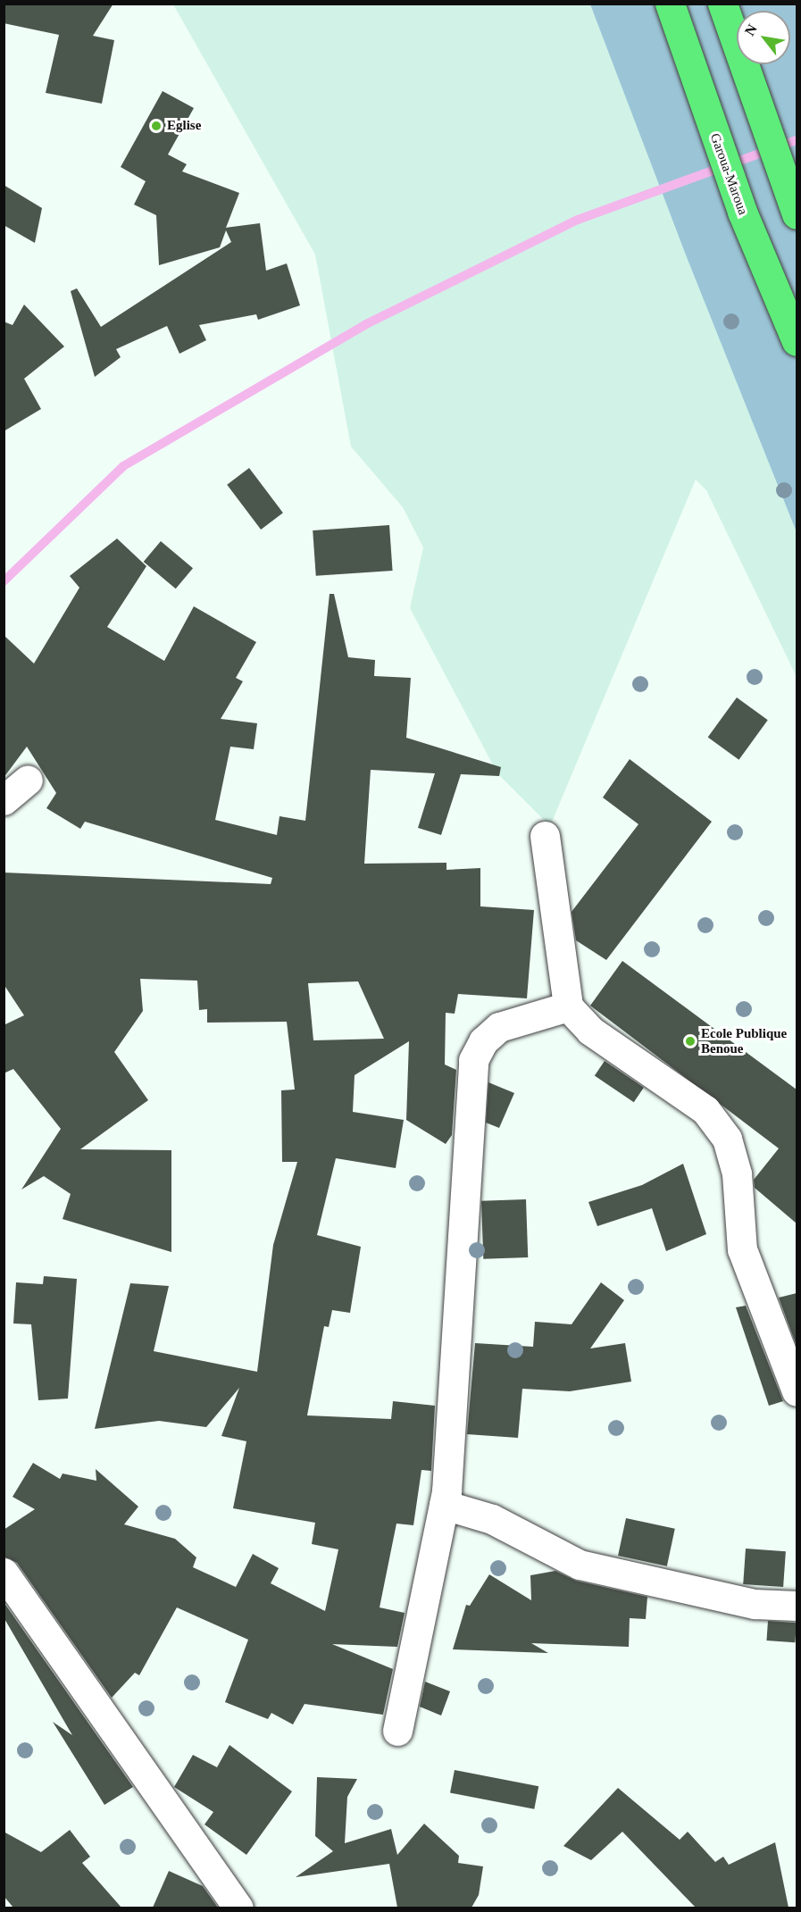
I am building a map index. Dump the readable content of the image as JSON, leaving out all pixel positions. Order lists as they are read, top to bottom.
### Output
{
  "streets": {
    "highway": ["Garoua-Maroua"]
  },
  "places": ["Eglise", "Ecole Publique Benoue"],
  "north": "top left"
}
